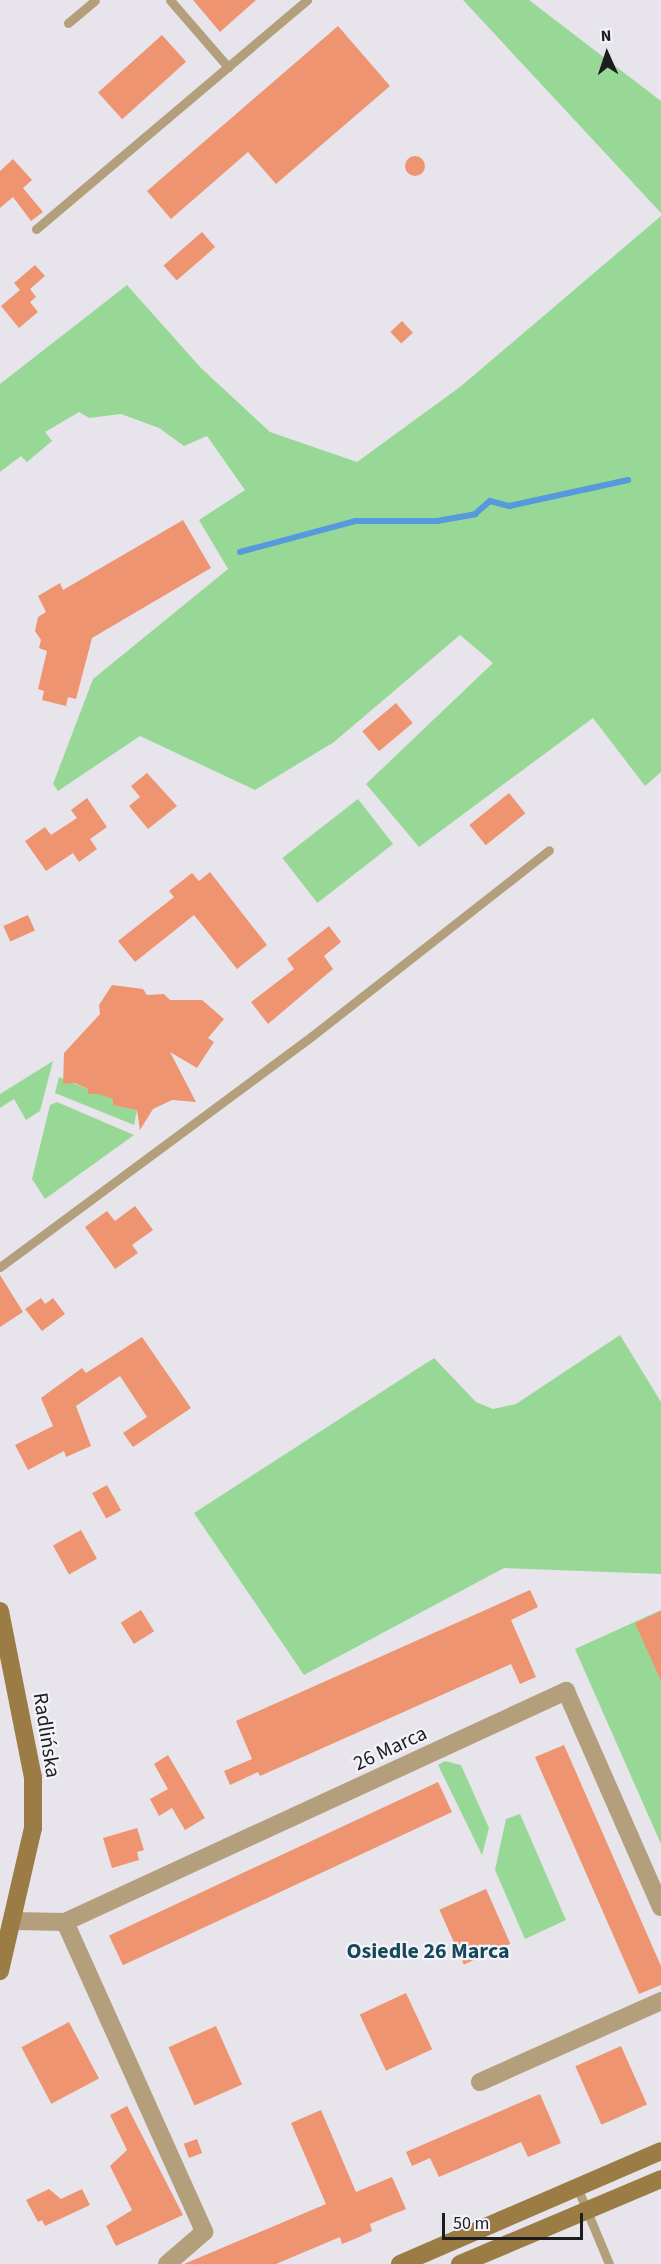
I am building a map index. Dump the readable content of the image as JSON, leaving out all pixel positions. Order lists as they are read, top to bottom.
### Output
{
  "streets": {
    "main road": ["Radlińska"],
    "street": ["26 Marca"]
  },
  "crossings": [
    ["Radlińska", "26 Marca"]
  ],
  "districts": ["Osiedle 26 Marca"],
  "scale_bar": "50 m",
  "north": "top"
}
